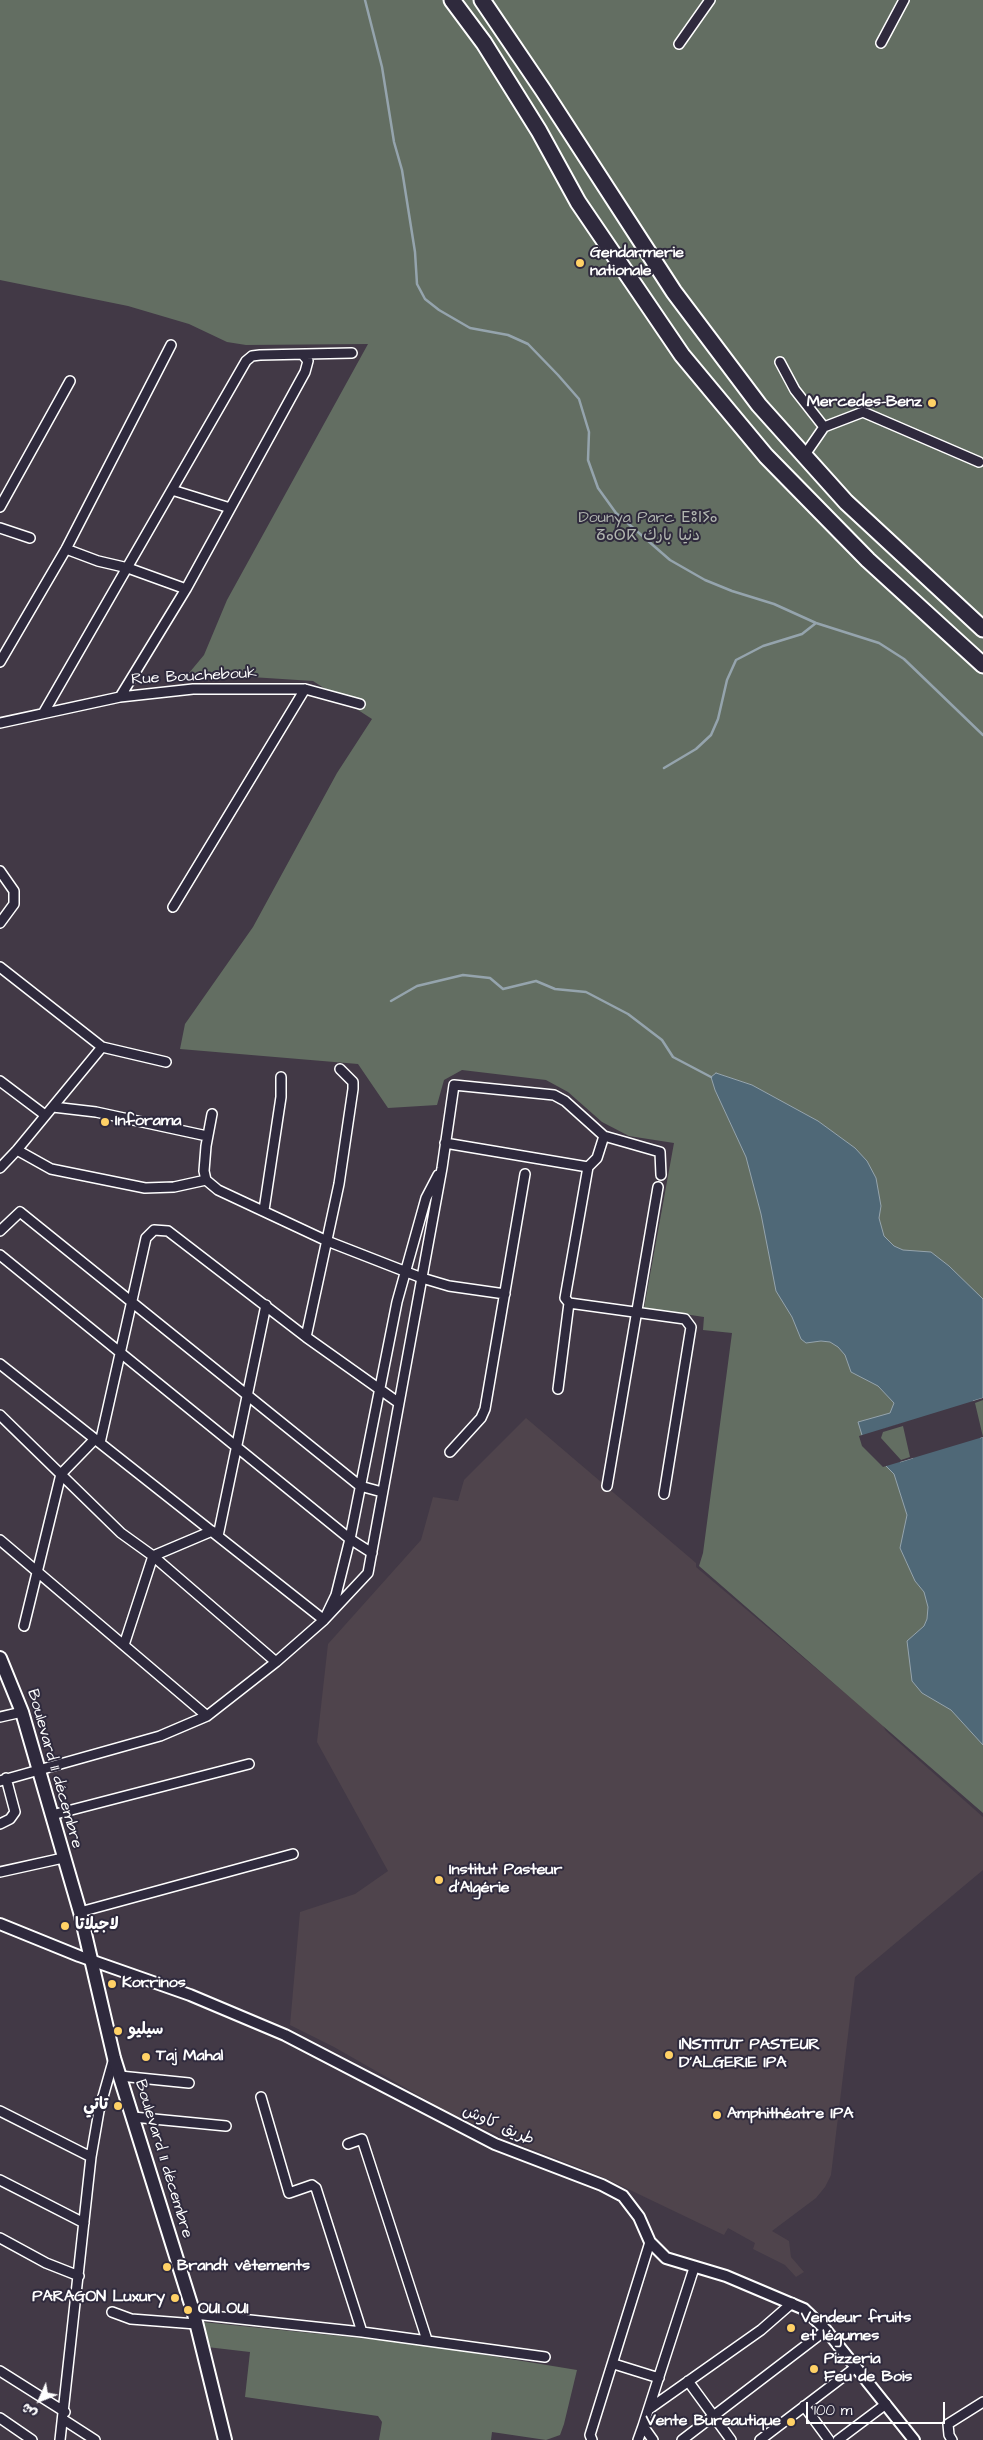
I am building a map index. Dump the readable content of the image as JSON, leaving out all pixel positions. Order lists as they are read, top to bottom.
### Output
{
  "streets": {
    "main road": ["Boulevard 11 décembre"],
    "street": ["Rue Bouchebouk", "طريق كاوش"]
  },
  "crossings": [
    ["Boulevard 11 décembre", "طريق كاوش"]
  ],
  "parks": ["Dounya Parc ⴹⵓⵏⵢⴰ ⵒⴰⵔⴽ دنيا بارك"],
  "places": [
    "Gendarmerie nationale",
    "Mercedes-Benz",
    "Inforama",
    "Institut Pasteur d'Algérie",
    "لاجيلاتا",
    "Korrinos",
    "سيليو",
    "INSTITUT PASTEUR D'ALGERIE IPA",
    "Taj Mahal",
    "تاتي",
    "Amphithéatre IPA",
    "Brandt vêtements",
    "PARAGON Luxury",
    "OUI OUI",
    "Vendeur fruits et légumes",
    "Pizzeria Feu de Bois",
    "Vente Bureautique"
  ],
  "scale_bar": "100 m",
  "north": "bottom left"
}
